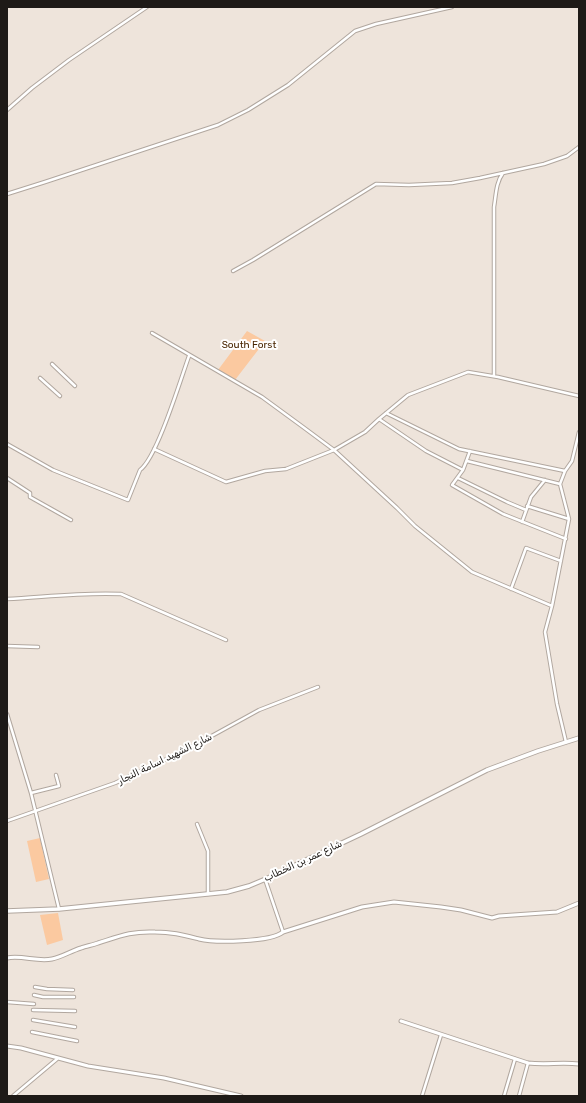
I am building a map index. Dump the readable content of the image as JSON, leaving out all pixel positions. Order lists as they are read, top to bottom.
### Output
{
  "streets": {
    "main road": ["شارع عمر بن الخطاب"],
    "street": ["شارع الشهيد اسامة النجار"]
  },
  "parks": ["South Forst"]
}
